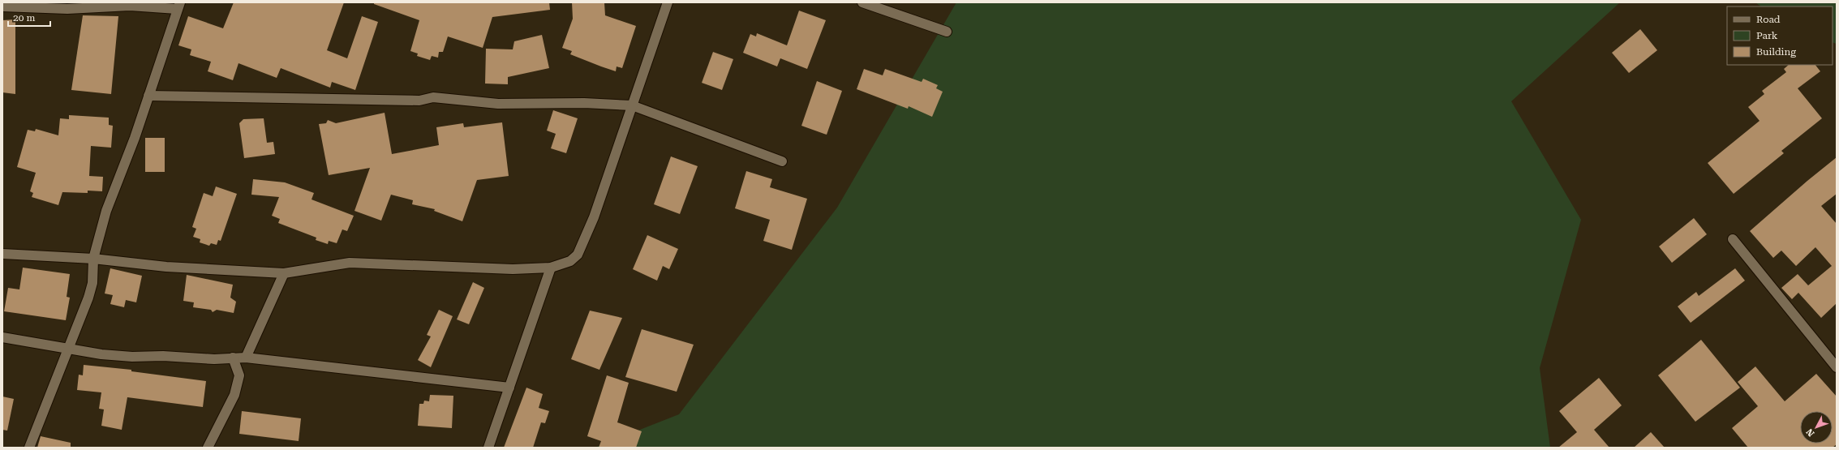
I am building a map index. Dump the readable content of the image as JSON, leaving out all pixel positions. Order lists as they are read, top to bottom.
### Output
{
  "legend": ["Road", "Park", "Building"],
  "scale_bar": "20 m",
  "north": "bottom left"
}
